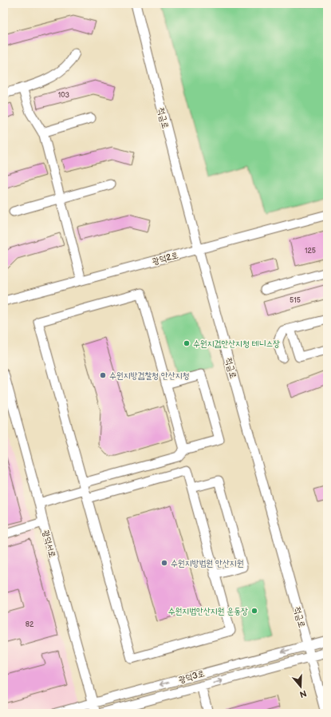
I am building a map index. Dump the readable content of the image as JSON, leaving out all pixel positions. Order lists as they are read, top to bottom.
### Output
{
  "streets": {
    "street": [
      "적금로",
      "광덕2로",
      "광덕서로",
      "광덕3로"
    ]
  },
  "crossings": [
    ["적금로", "광덕2로"],
    ["적금로", "광덕3로"],
    ["광덕서로", "광덕3로"]
  ],
  "places": [
    "수원지검안산지청 테니스장",
    "수원지방검찰청 안산지청",
    "수원지방법원 안산지원",
    "수원지법안산지원 운동장"
  ],
  "house_numbers": [
    "103",
    "125",
    "515",
    "82"
  ],
  "north": "bottom"
}
